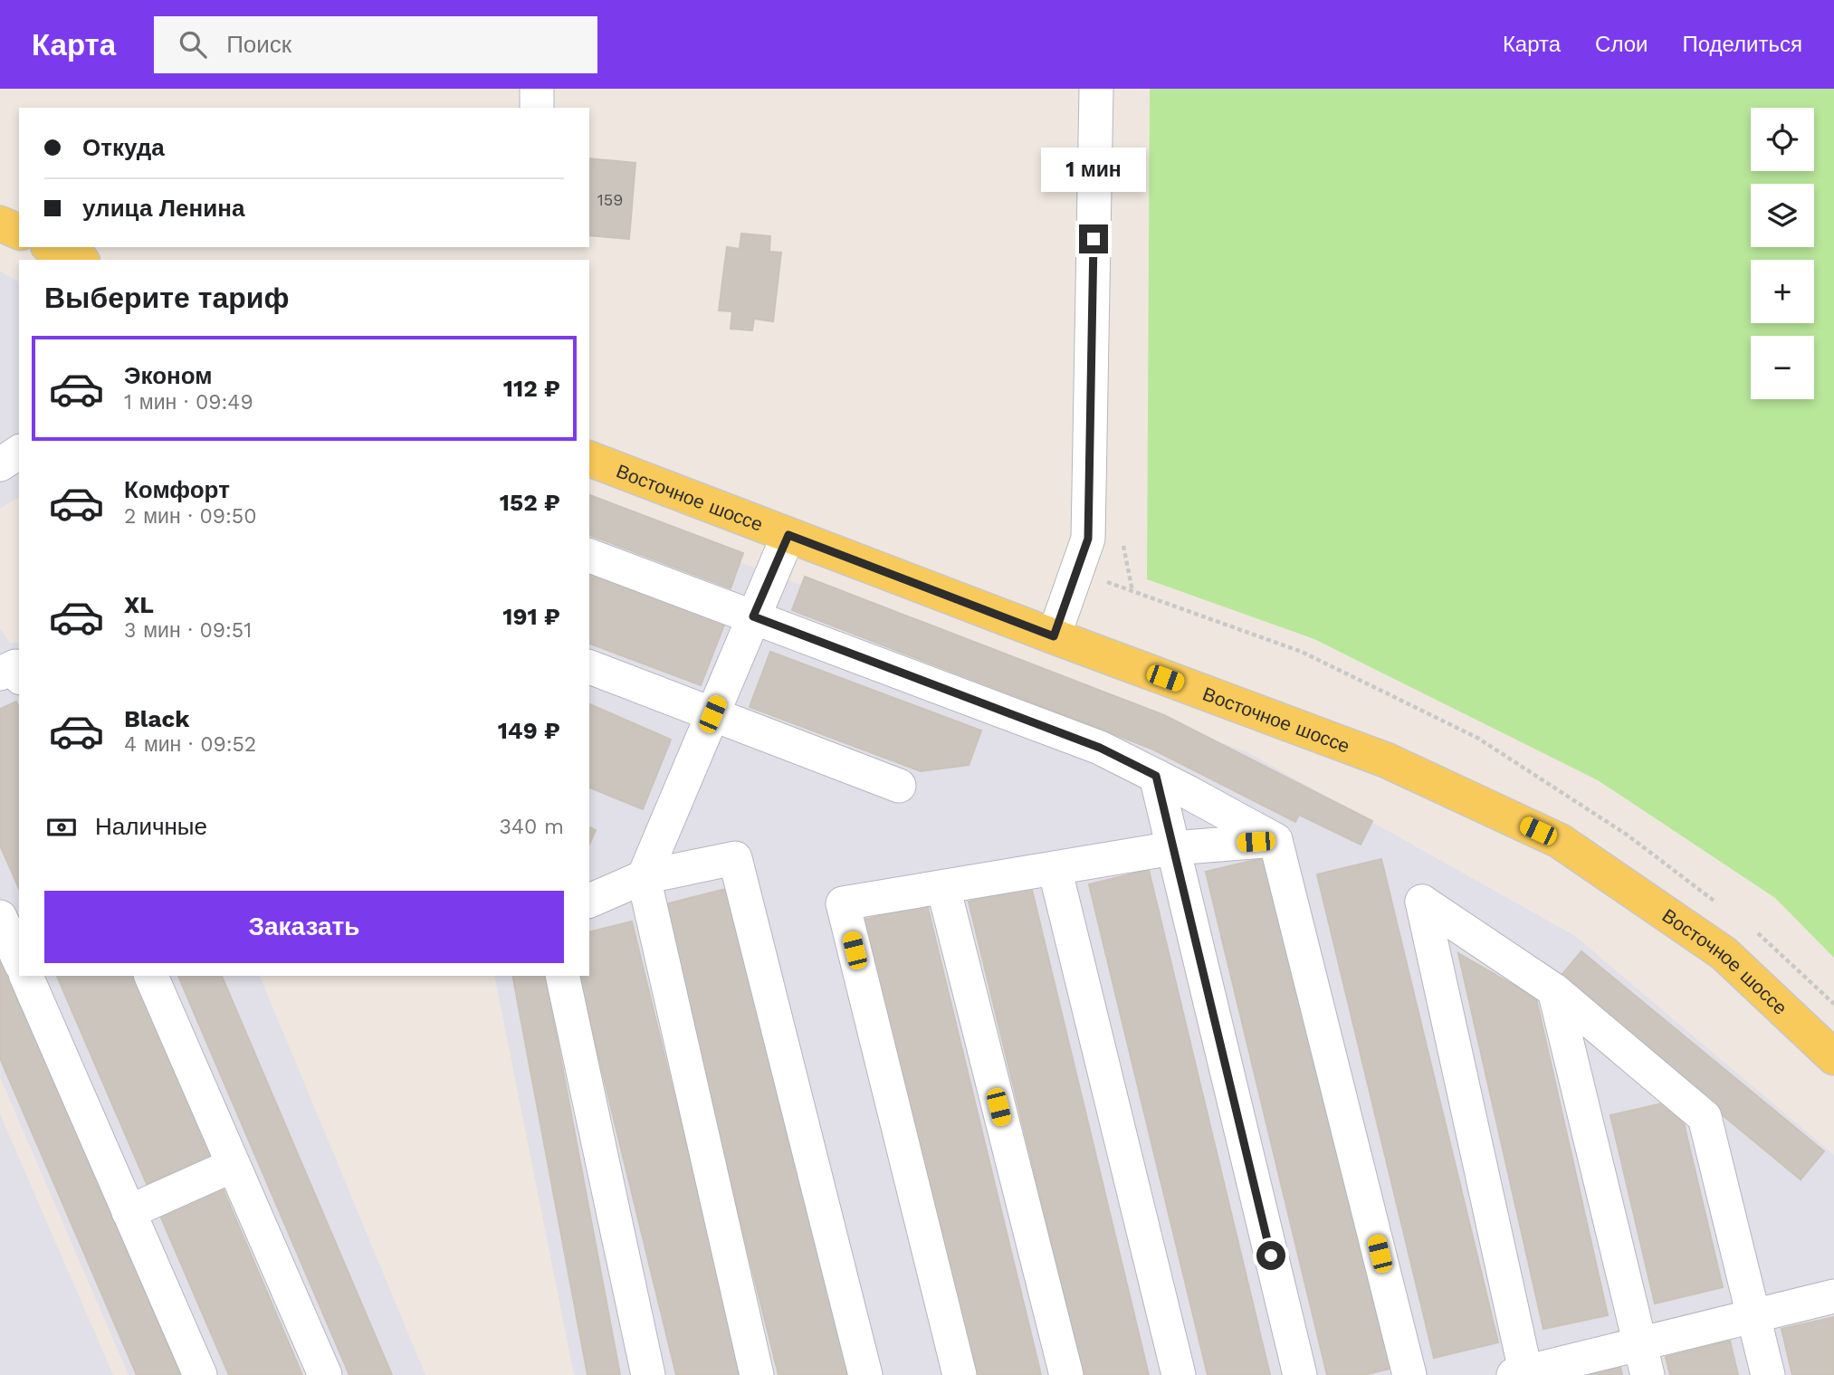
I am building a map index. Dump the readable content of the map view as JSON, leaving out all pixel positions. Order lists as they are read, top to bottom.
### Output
{
  "streets": {
    "main road": ["Восточное шоссе"]
  },
  "house_numbers": ["159"],
  "page": {
    "header": "Карта",
    "search": "Поиск",
    "nav": ["Карта", "Слои", "Поделиться"],
    "map_buttons": ["+", "−"],
    "banner": ["Откуда", "улица Ленина"],
    "bubble": "1 мин",
    "heading": "Выберите тариф",
    "list": [
      {
        "name": "Эконом",
        "note": "1 мин · 09:49",
        "value": "112 ₽"
      },
      {
        "name": "Комфорт",
        "note": "2 мин · 09:50",
        "value": "152 ₽"
      },
      {
        "name": "XL",
        "note": "3 мин · 09:51",
        "value": "191 ₽"
      },
      {
        "name": "Black",
        "note": "4 мин · 09:52",
        "value": "149 ₽"
      }
    ],
    "pay": ["Наличные", "340 m"],
    "buttons": "Заказать"
  }
}
